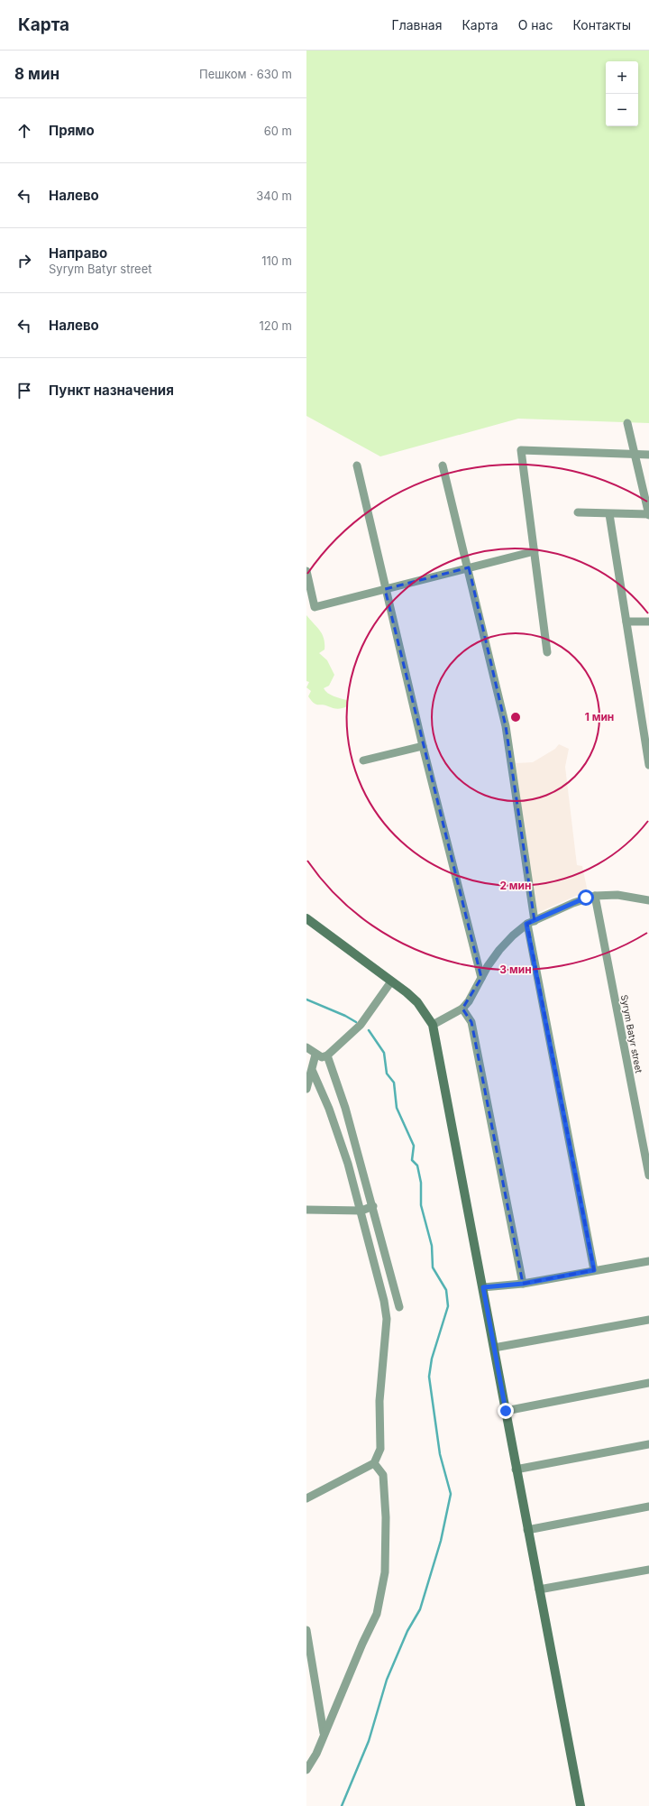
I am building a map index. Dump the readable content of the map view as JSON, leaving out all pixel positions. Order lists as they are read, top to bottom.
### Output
{
  "streets": {
    "street": ["Syrym Batyr street"]
  },
  "page": {
    "header": "Карта",
    "nav": [
      "Главная",
      "Карта",
      "О нас",
      "Контакты"
    ],
    "heading": ["8 мин", "Пешком · 630 m"],
    "map_buttons": ["+", "−"],
    "list": [
      ["Прямо", "60 m"],
      ["Налево", "340 m"],
      ["Направо", "Syrym Batyr street", "110 m"],
      ["Налево", "120 m"],
      "Пункт назначения"
    ]
  },
  "rings": ["1 мин", "2 мин", "3 мин"]
}
